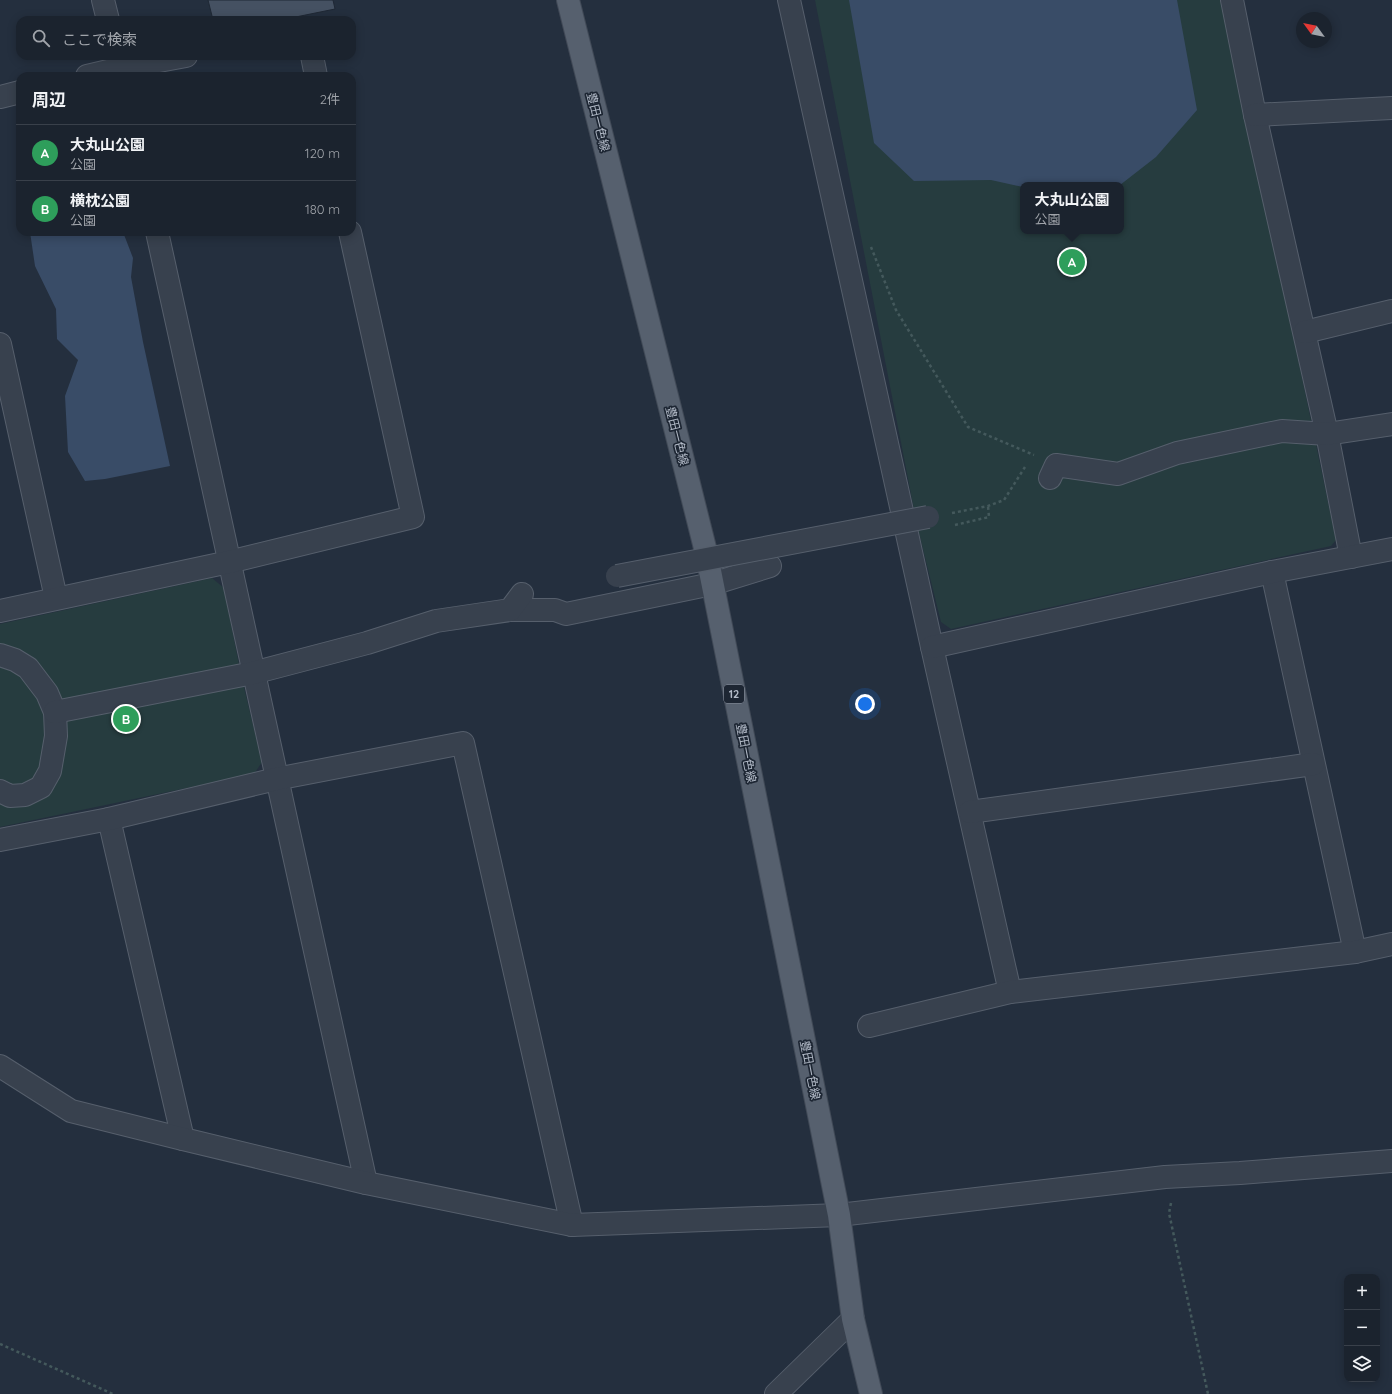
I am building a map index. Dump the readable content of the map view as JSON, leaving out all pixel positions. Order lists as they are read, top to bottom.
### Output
{
  "streets": {
    "main road": ["豊田一色線", "12"]
  },
  "north": "top left",
  "page": {
    "search": "ここで検索",
    "heading": ["周辺", "2件"],
    "list": [
      {
        "mark": "A",
        "name": "大丸山公園",
        "note": "公園",
        "value": "120 m"
      },
      {
        "mark": "B",
        "name": "横枕公園",
        "note": "公園",
        "value": "180 m"
      }
    ],
    "popup": ["大丸山公園", "公園"],
    "pins": ["A", "B"],
    "map_buttons": ["+", "−"]
  }
}
